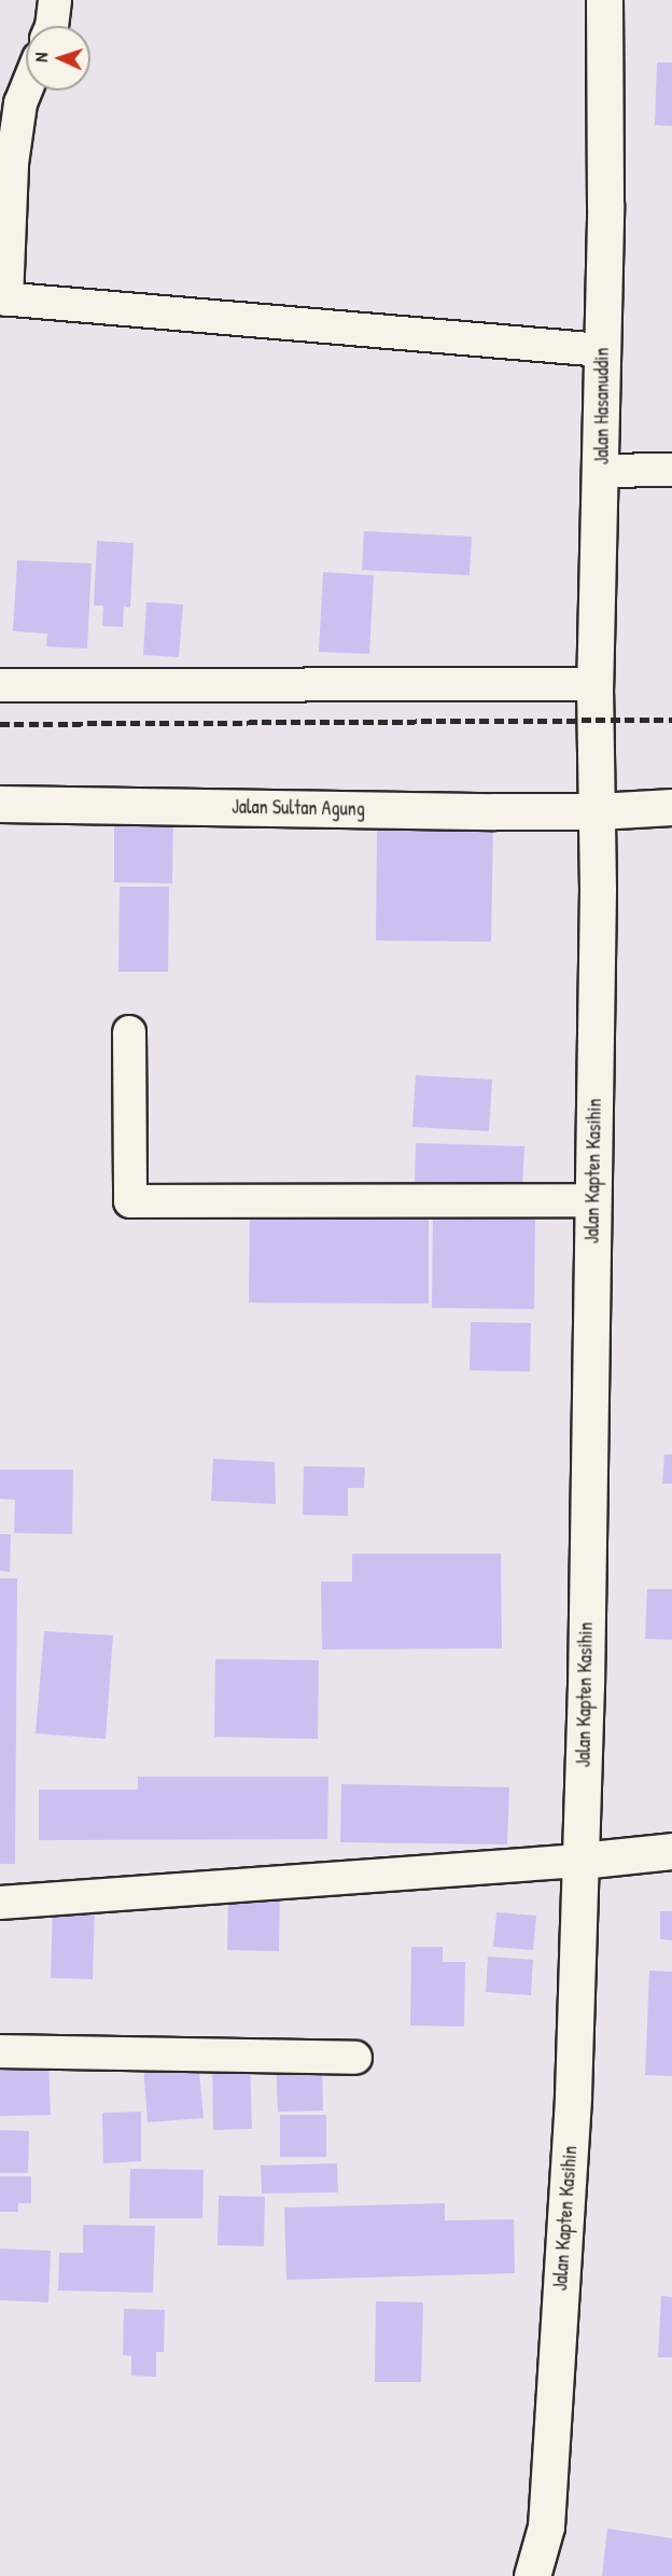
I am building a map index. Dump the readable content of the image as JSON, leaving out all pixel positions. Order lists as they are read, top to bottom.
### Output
{
  "streets": {
    "main road": ["Jalan Hasanuddin", "Jalan Sultan Agung", "Jalan Kapten Kasihin"]
  },
  "crossings": [
    ["Jalan Hasanuddin", "Jalan Sultan Agung"],
    ["Jalan Hasanuddin", "Jalan Kapten Kasihin"],
    ["Jalan Sultan Agung", "Jalan Kapten Kasihin"]
  ],
  "north": "left"
}
